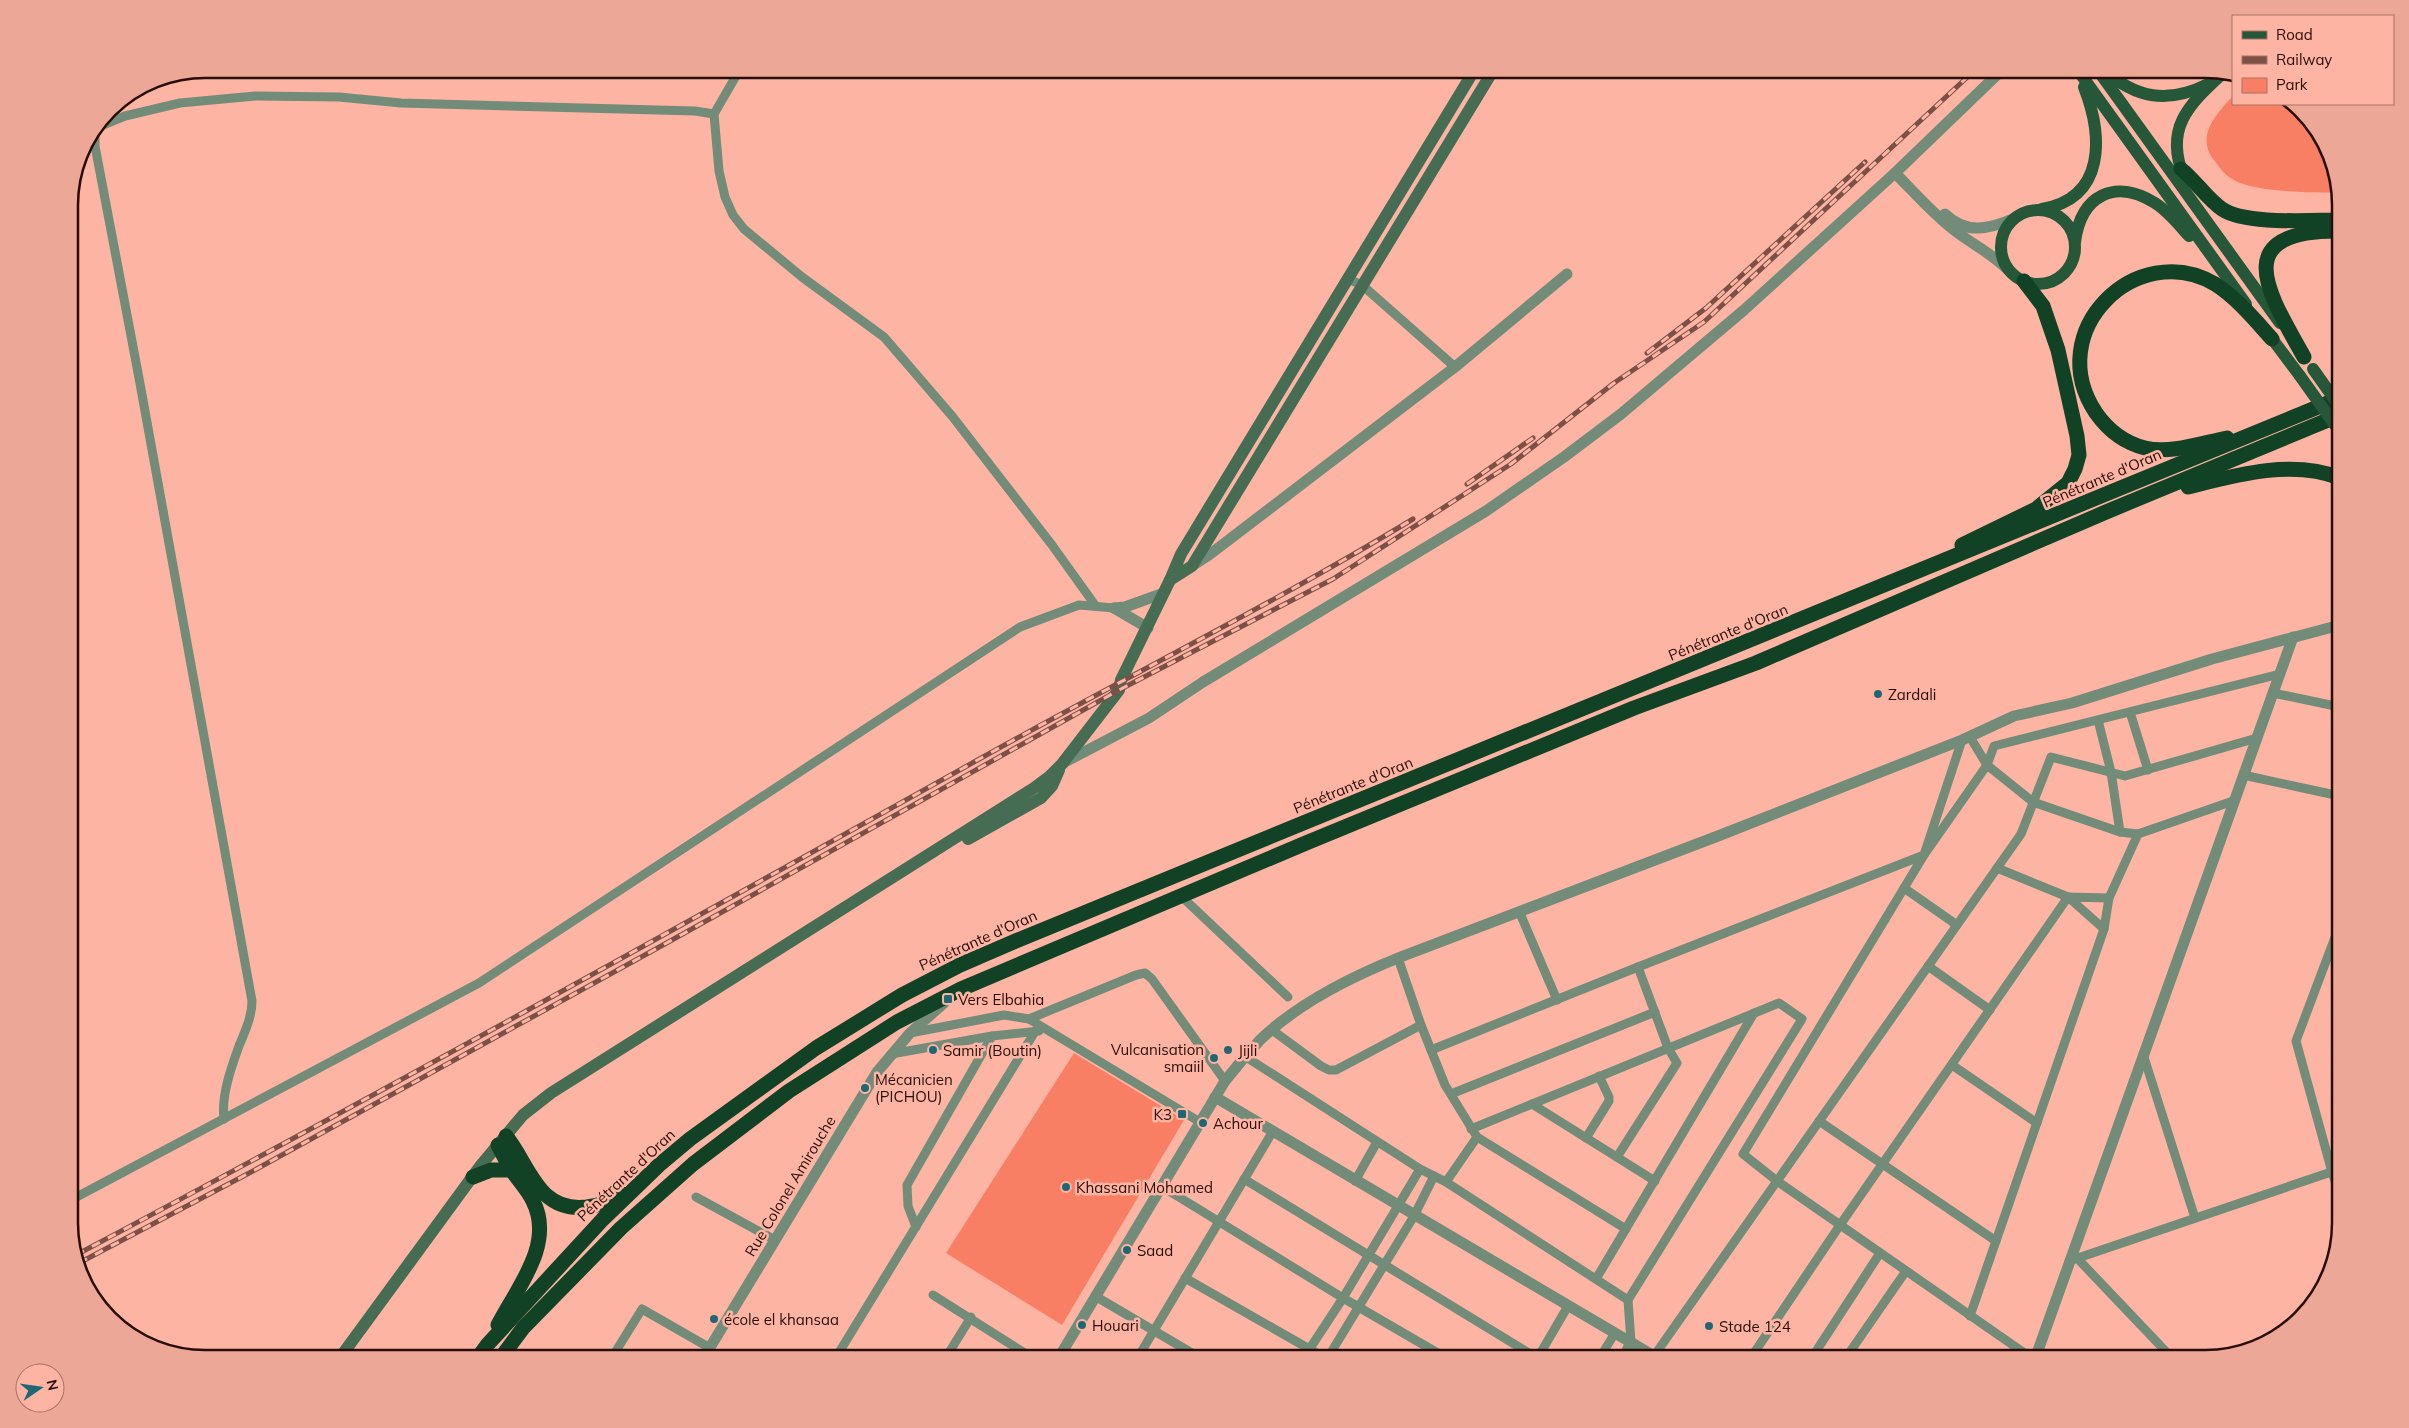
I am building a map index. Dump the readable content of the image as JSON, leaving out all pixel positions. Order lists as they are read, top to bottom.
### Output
{
  "streets": {
    "highway": ["Pénétrante d'Oran"],
    "street": ["Rue Colonel Amirouche"]
  },
  "places": {
    "other": [
      "Zardali",
      "Samir (Boutin)",
      "Jijli",
      "Vulcanisation smaiil",
      "Mécanicien (PICHOU)",
      "Achour",
      "Khassani Mohamed",
      "Saad",
      "école el khansaa",
      "Houari",
      "Stade 124"
    ],
    "transit": ["Vers Elbahia", "K3"]
  },
  "legend": ["Road", "Railway", "Park"],
  "north": "right"
}
